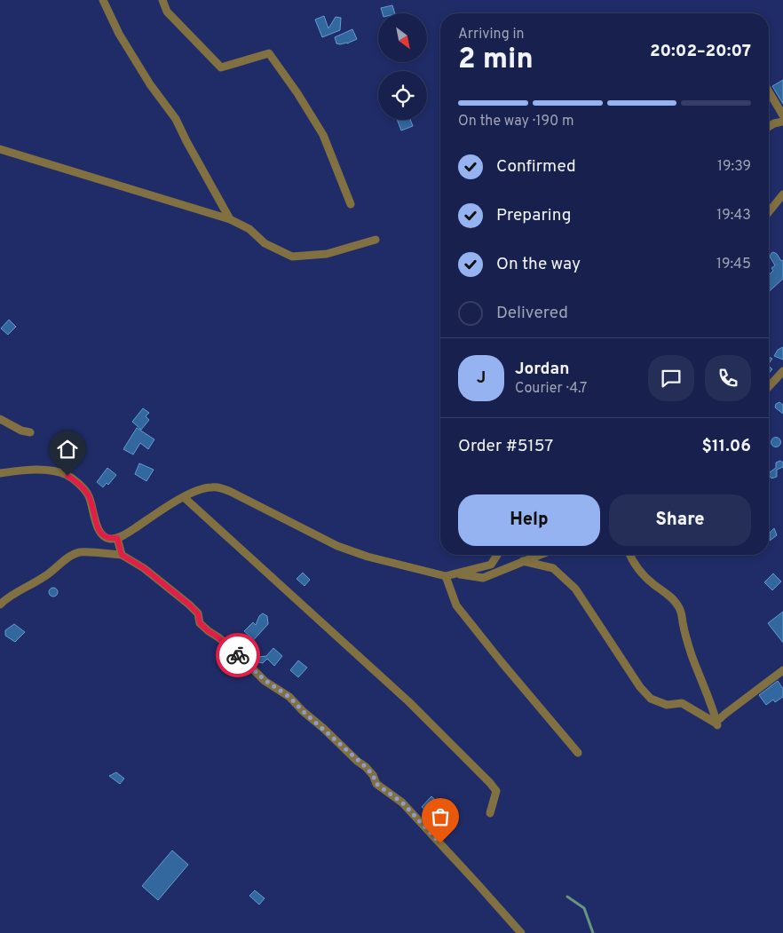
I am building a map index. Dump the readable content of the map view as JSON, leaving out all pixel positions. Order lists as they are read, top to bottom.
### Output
{
  "north": "bottom right",
  "page": {
    "heading": ["2 min", "Arriving in", "20:02–20:07"],
    "panel": [
      "Jordan",
      "Courier · 4.7",
      "Order #5157",
      "$11.06"
    ],
    "bar": "On the way · 190 m",
    "list": [
      ["Confirmed", "19:39"],
      ["Preparing", "19:43"],
      ["On the way", "19:45"],
      "Delivered"
    ],
    "round": "J",
    "buttons": ["Help", "Share"]
  }
}
